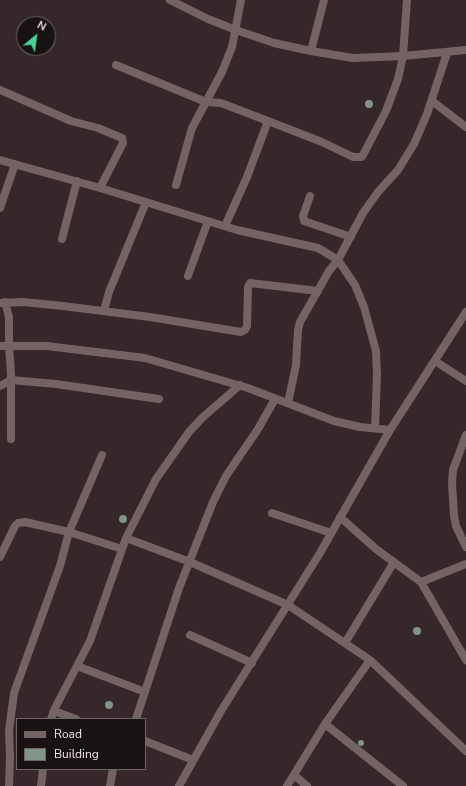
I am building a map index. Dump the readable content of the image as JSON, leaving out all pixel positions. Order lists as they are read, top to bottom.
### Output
{
  "legend": ["Road", "Building"],
  "north": "top right"
}
